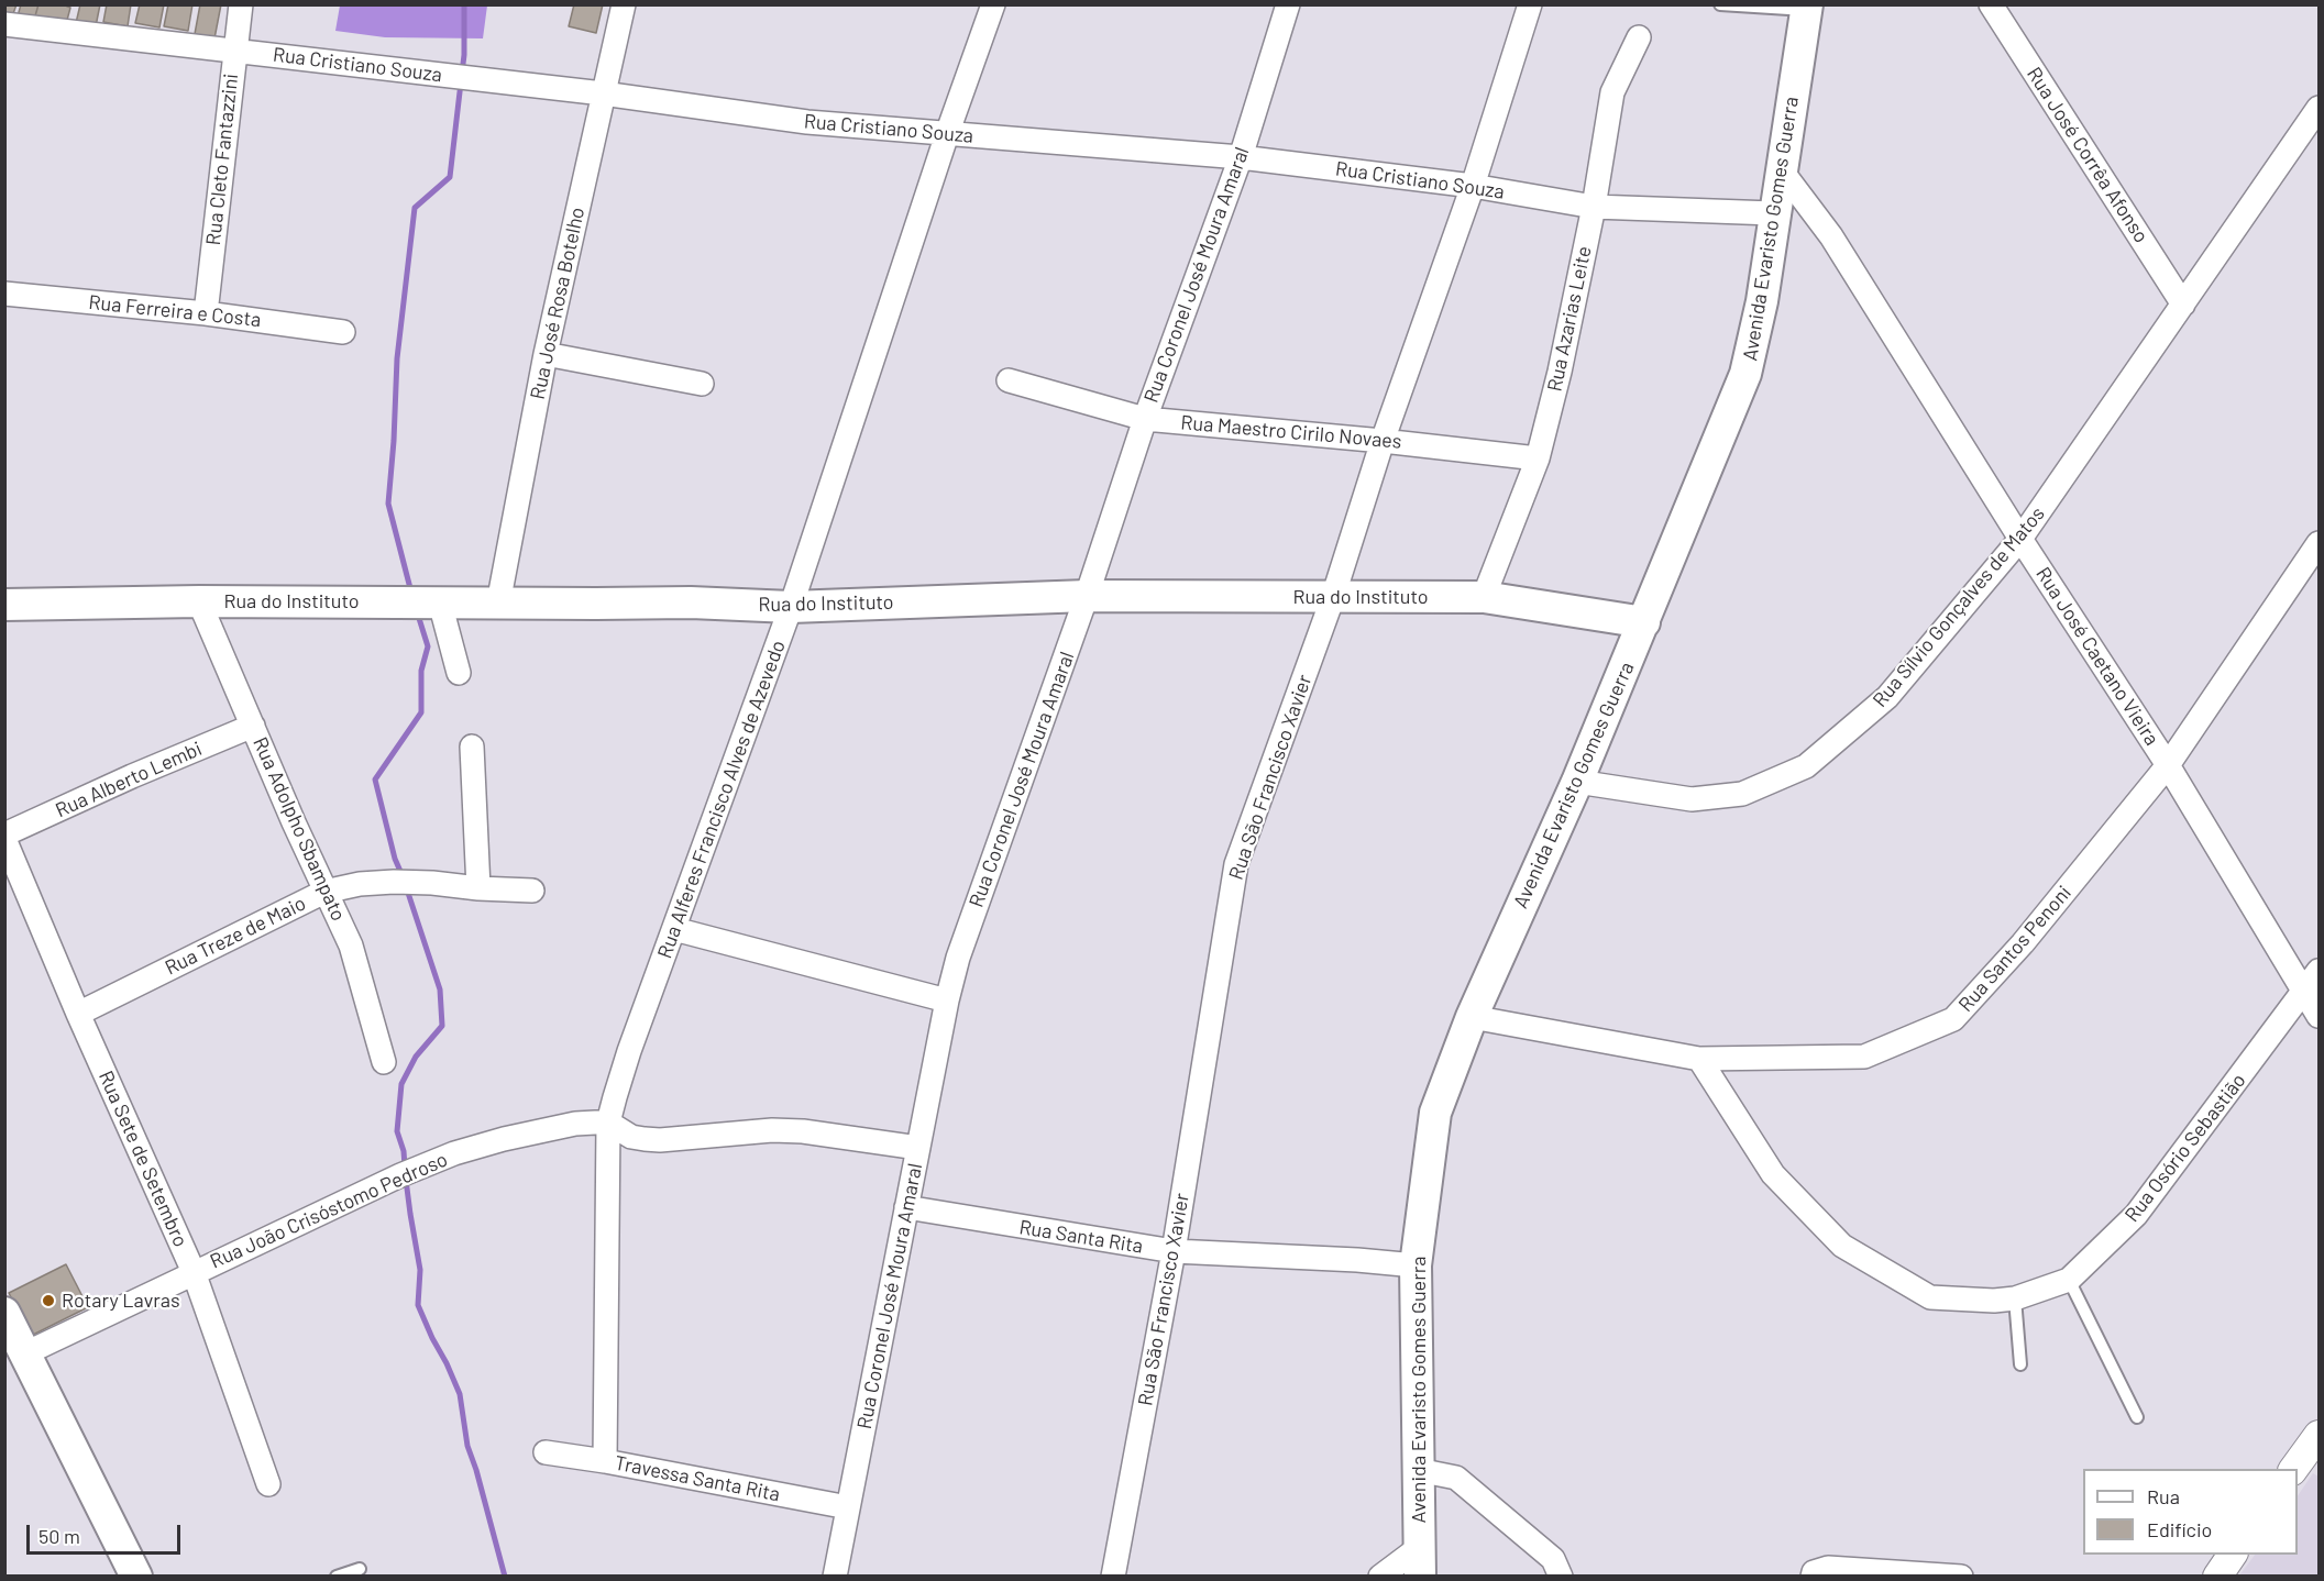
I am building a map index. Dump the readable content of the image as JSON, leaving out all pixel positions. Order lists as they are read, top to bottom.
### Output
{
  "streets": {
    "main road": ["Avenida Evaristo Gomes Guerra", "Rua do Instituto"],
    "street": [
      "Rua Cristiano Souza",
      "Rua José Corrêa Afonso",
      "Rua Cleto Fantazzini",
      "Rua Coronel José Moura Amaral",
      "Rua José Rosa Botelho",
      "Rua Ferreira e Costa",
      "Rua Azarias Leite",
      "Rua Maestro Cirilo Novaes",
      "Rua Sílvio Gonçalves de Matos",
      "Rua José Caetano Vieira",
      "Rua São Francisco Xavier",
      "Rua Alberto Lembi",
      "Rua Alferes Francisco Alves de Azevedo",
      "Rua Adolpho Sbampato",
      "Rua Treze de Maio",
      "Rua Santos Penoni",
      "Rua Osório Sebastião",
      "Rua Sete de Setembro",
      "Rua João Crisóstomo Pedroso",
      "Rua Santa Rita",
      "Travessa Santa Rita"
    ]
  },
  "crossings": [
    ["Rua Cristiano Souza", "Rua Cleto Fantazzini"],
    ["Rua Cristiano Souza", "Avenida Evaristo Gomes Guerra"],
    ["Rua Cristiano Souza", "Rua Coronel José Moura Amaral"],
    ["Rua Cristiano Souza", "Rua José Rosa Botelho"],
    ["Rua Cristiano Souza", "Rua Azarias Leite"],
    ["Rua Cristiano Souza", "Rua São Francisco Xavier"],
    ["Rua Cristiano Souza", "Rua Alferes Francisco Alves de Azevedo"],
    ["Rua José Corrêa Afonso", "Rua Sílvio Gonçalves de Matos"],
    ["Rua Cleto Fantazzini", "Rua Ferreira e Costa"],
    ["Avenida Evaristo Gomes Guerra", "Rua do Instituto"],
    ["Avenida Evaristo Gomes Guerra", "Rua Sílvio Gonçalves de Matos"],
    ["Avenida Evaristo Gomes Guerra", "Rua José Caetano Vieira"],
    ["Avenida Evaristo Gomes Guerra", "Rua Santos Penoni"],
    ["Avenida Evaristo Gomes Guerra", "Rua Santa Rita"],
    ["Rua Coronel José Moura Amaral", "Rua Maestro Cirilo Novaes"],
    ["Rua Coronel José Moura Amaral", "Rua do Instituto"],
    ["Rua Coronel José Moura Amaral", "Rua João Crisóstomo Pedroso"],
    ["Rua Coronel José Moura Amaral", "Rua Santa Rita"],
    ["Rua Coronel José Moura Amaral", "Travessa Santa Rita"],
    ["Rua José Rosa Botelho", "Rua do Instituto"],
    ["Rua Azarias Leite", "Rua Maestro Cirilo Novaes"],
    ["Rua Azarias Leite", "Rua do Instituto"],
    ["Rua Maestro Cirilo Novaes", "Rua São Francisco Xavier"],
    ["Rua do Instituto", "Rua São Francisco Xavier"],
    ["Rua do Instituto", "Rua Alferes Francisco Alves de Azevedo"],
    ["Rua do Instituto", "Rua Adolpho Sbampato"],
    ["Rua Sílvio Gonçalves de Matos", "Rua José Caetano Vieira"],
    ["Rua José Caetano Vieira", "Rua Santos Penoni"],
    ["Rua José Caetano Vieira", "Rua Osório Sebastião"],
    ["Rua São Francisco Xavier", "Rua Santa Rita"],
    ["Rua Alberto Lembi", "Rua Adolpho Sbampato"],
    ["Rua Alberto Lembi", "Rua Sete de Setembro"],
    ["Rua Alferes Francisco Alves de Azevedo", "Rua João Crisóstomo Pedroso"],
    ["Rua Alferes Francisco Alves de Azevedo", "Travessa Santa Rita"],
    ["Rua Adolpho Sbampato", "Rua Treze de Maio"],
    ["Rua Treze de Maio", "Rua Sete de Setembro"],
    ["Rua Santos Penoni", "Rua Osório Sebastião"],
    ["Rua Sete de Setembro", "Rua João Crisóstomo Pedroso"]
  ],
  "places": ["Rotary Lavras"],
  "legend": ["Rua", "Edifício"],
  "scale_bar": "50 m"
}
